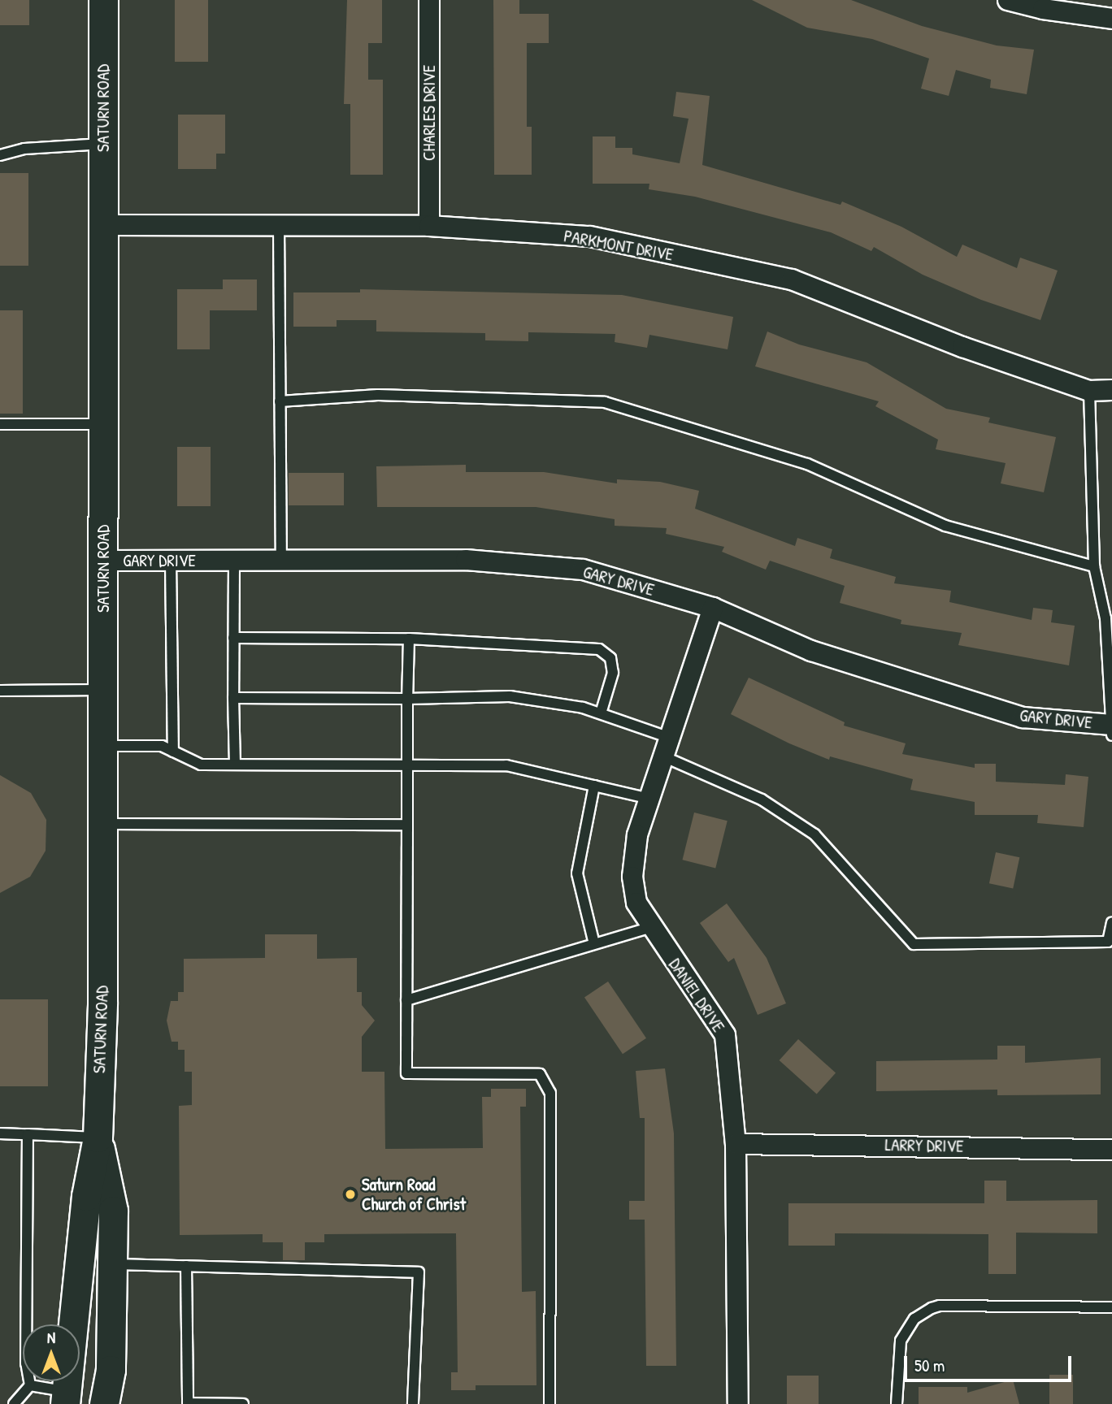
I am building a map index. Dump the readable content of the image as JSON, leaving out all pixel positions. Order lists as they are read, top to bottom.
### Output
{
  "streets": {
    "street": [
      "SATURN ROAD",
      "CHARLES DRIVE",
      "PARKMONT DRIVE",
      "GARY DRIVE",
      "DANIEL DRIVE",
      "LARRY DRIVE"
    ]
  },
  "crossings": [
    ["SATURN ROAD", "PARKMONT DRIVE"],
    ["SATURN ROAD", "GARY DRIVE"],
    ["CHARLES DRIVE", "PARKMONT DRIVE"],
    ["GARY DRIVE", "DANIEL DRIVE"],
    ["DANIEL DRIVE", "LARRY DRIVE"]
  ],
  "places": ["Saturn Road Church of Christ"],
  "scale_bar": "50 m",
  "north": "top"
}
